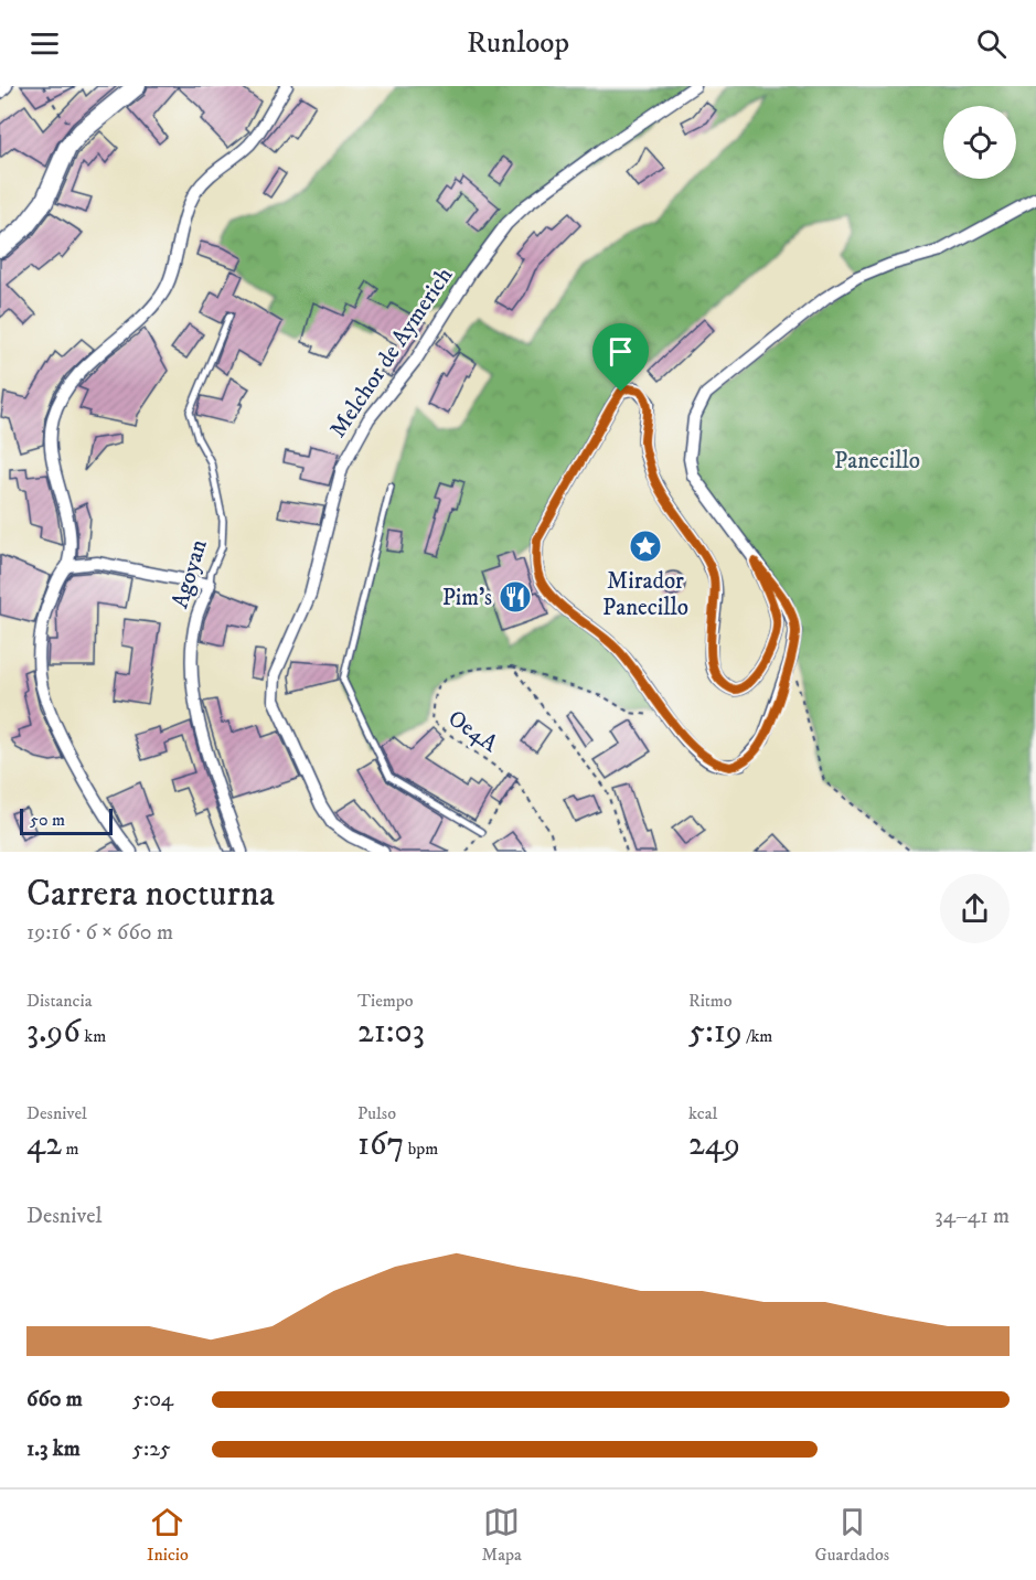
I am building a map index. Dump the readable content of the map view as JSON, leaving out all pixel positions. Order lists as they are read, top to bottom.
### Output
{
  "streets": {
    "street": ["Melchor de Aymerich", "Agoyan"],
    "path": ["Oe4A"]
  },
  "parks": ["Panecillo"],
  "places": {
    "place": ["Mirador Panecillo"],
    "restaurant": ["Pim's"]
  },
  "scale_bar": "50 m",
  "page": {
    "header": "Runloop",
    "scale": "50 m",
    "heading": ["Carrera nocturna", "19:16 · 6 × 660 m"],
    "stats": [
      ["Distancia", "3.96 km"],
      ["Tiempo", "21:03"],
      ["Ritmo", "5:19 /km"],
      ["Desnivel", "42 m"],
      ["Pulso", "167 bpm"],
      ["kcal", "249"]
    ],
    "chart": ["Desnivel", "34–41 m"],
    "list": [
      {
        "name": "660 m",
        "note": "5:04"
      },
      {
        "name": "1.3 km",
        "note": "5:25"
      }
    ],
    "tabs": ["Inicio", "Mapa", "Guardados"]
  }
}
